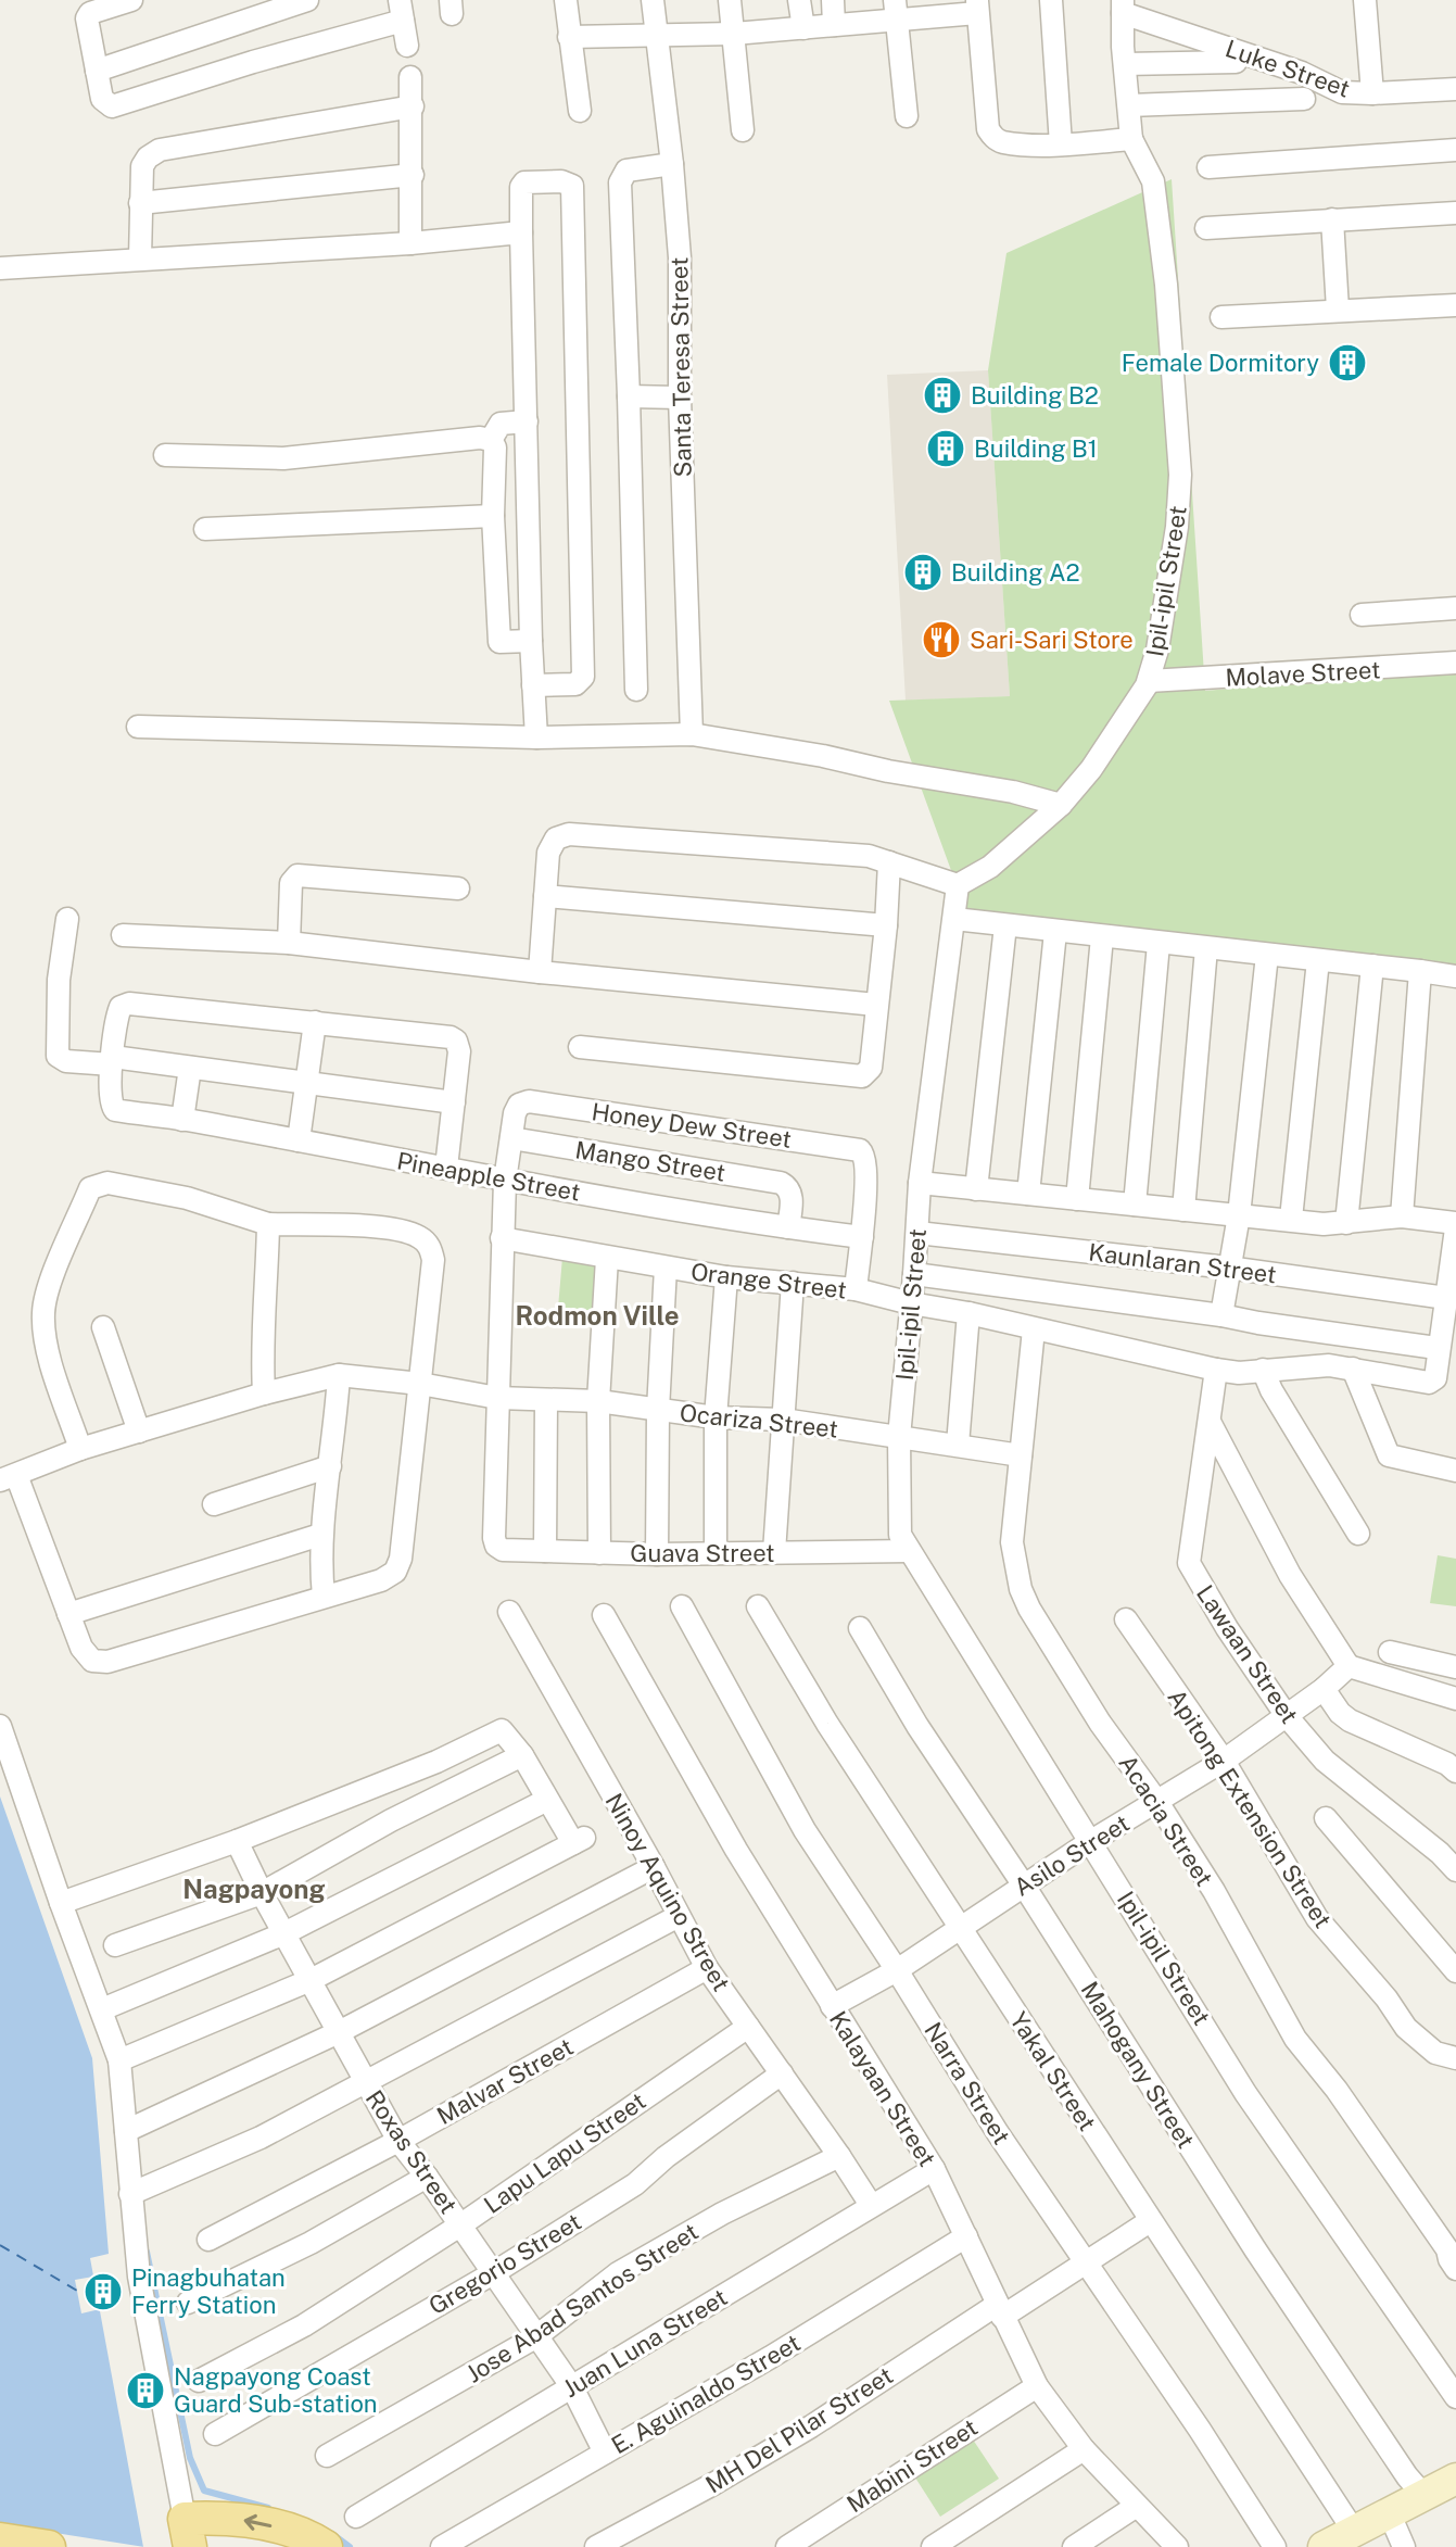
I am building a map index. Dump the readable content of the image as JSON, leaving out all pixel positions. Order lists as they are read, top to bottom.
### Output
{
  "streets": {
    "street": [
      "Luke Street",
      "Santa Teresa Street",
      "Ipil-ipil Street",
      "Molave Street",
      "Honey Dew Street",
      "Mango Street",
      "Pineapple Street",
      "Kaunlaran Street",
      "Orange Street",
      "Ocariza Street",
      "Guava Street",
      "Lawaan Street",
      "Apitong Extension Street",
      "Acacia Street",
      "Asilo Street",
      "Ninoy Aquino Street",
      "Mahogany Street",
      "Yakal Street",
      "Malvar Street",
      "Narra Street",
      "Kalayaan Street",
      "Roxas Street",
      "Lapu Lapu Street",
      "Gregorio Street",
      "Jose Abad Santos Street",
      "Juan Luna Street",
      "E. Aguinaldo Street",
      "MH Del Pilar Street",
      "Mabini Street"
    ]
  },
  "crossings": [
    ["Ipil-ipil Street", "Molave Street"],
    ["Ipil-ipil Street", "Kaunlaran Street"],
    ["Ipil-ipil Street", "Orange Street"],
    ["Ipil-ipil Street", "Ocariza Street"],
    ["Ipil-ipil Street", "Guava Street"],
    ["Ipil-ipil Street", "Asilo Street"],
    ["Honey Dew Street", "Mango Street"],
    ["Honey Dew Street", "Pineapple Street"],
    ["Mango Street", "Pineapple Street"],
    ["Orange Street", "Lawaan Street"],
    ["Orange Street", "Acacia Street"],
    ["Ocariza Street", "Guava Street"],
    ["Ocariza Street", "Acacia Street"],
    ["Lawaan Street", "Asilo Street"],
    ["Apitong Extension Street", "Asilo Street"],
    ["Acacia Street", "Asilo Street"],
    ["Asilo Street", "Mahogany Street"],
    ["Asilo Street", "Yakal Street"],
    ["Asilo Street", "Narra Street"],
    ["Asilo Street", "Kalayaan Street"],
    ["Ninoy Aquino Street", "Malvar Street"],
    ["Ninoy Aquino Street", "Lapu Lapu Street"],
    ["Ninoy Aquino Street", "Gregorio Street"],
    ["Ninoy Aquino Street", "Jose Abad Santos Street"],
    ["Ninoy Aquino Street", "Juan Luna Street"],
    ["Yakal Street", "MH Del Pilar Street"],
    ["Malvar Street", "Roxas Street"],
    ["Narra Street", "MH Del Pilar Street"],
    ["Kalayaan Street", "Juan Luna Street"],
    ["Kalayaan Street", "E. Aguinaldo Street"],
    ["Kalayaan Street", "MH Del Pilar Street"],
    ["Kalayaan Street", "Mabini Street"],
    ["Roxas Street", "Lapu Lapu Street"],
    ["Roxas Street", "Gregorio Street"],
    ["Roxas Street", "Jose Abad Santos Street"],
    ["Roxas Street", "Juan Luna Street"],
    ["Roxas Street", "E. Aguinaldo Street"]
  ],
  "districts": ["Rodmon Ville", "Nagpayong"],
  "places": {
    "building": [
      "Female Dormitory",
      "Building B2",
      "Building B1",
      "Building A2",
      "Pinagbuhatan Ferry Station",
      "Nagpayong Coast Guard Sub-station"
    ],
    "restaurant": ["Sari-Sari Store"]
  }
}
